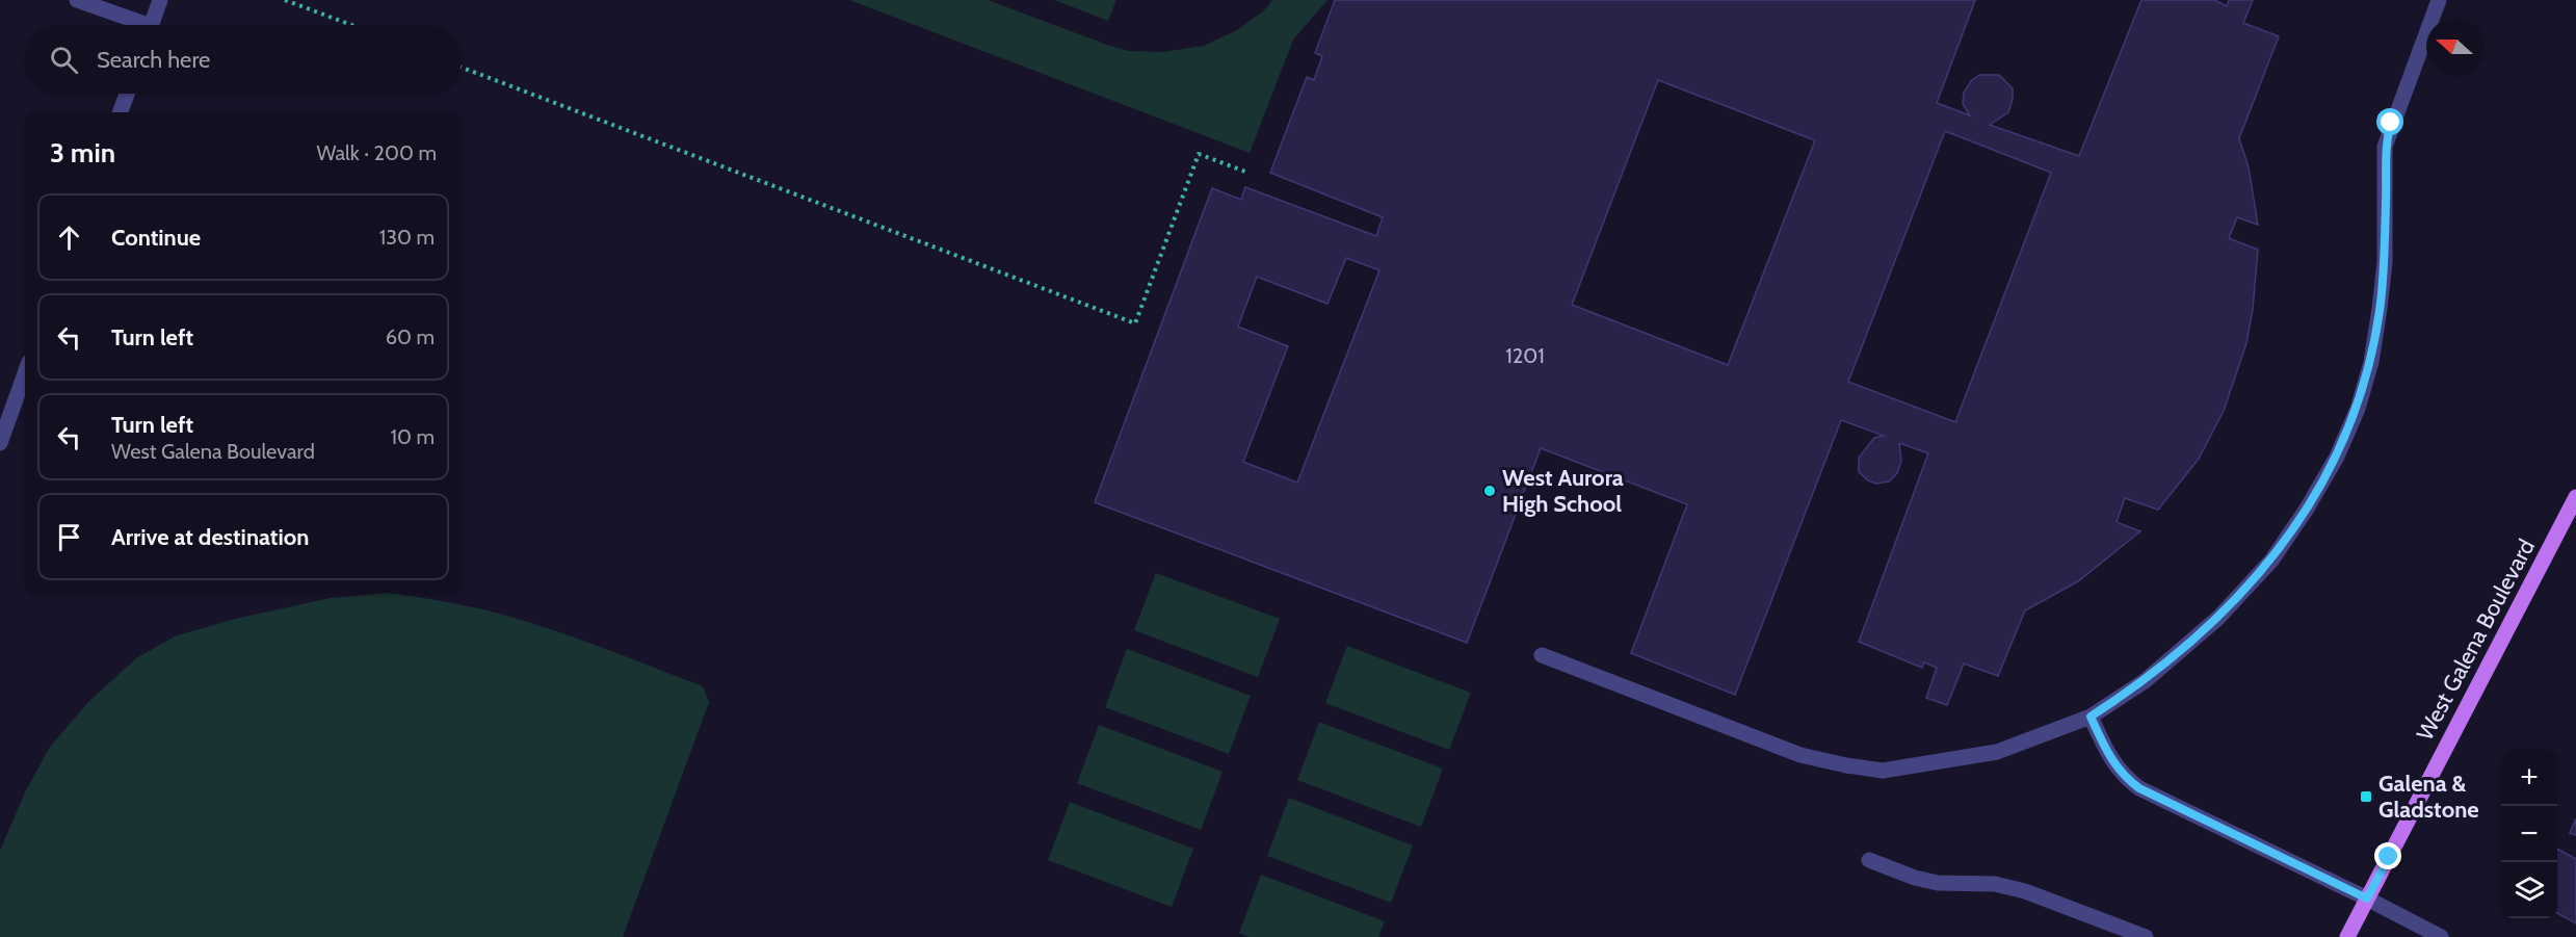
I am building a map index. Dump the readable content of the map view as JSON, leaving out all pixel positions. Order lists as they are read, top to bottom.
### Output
{
  "streets": {
    "main road": ["West Galena Boulevard"]
  },
  "places": {
    "other": ["West Aurora High School"],
    "transit": ["Galena & Gladstone"]
  },
  "house_numbers": ["1201"],
  "north": "left",
  "page": {
    "search": "Search here",
    "heading": ["3 min", "Walk · 200 m"],
    "list": [
      ["Continue", "130 m"],
      ["Turn left", "60 m"],
      ["Turn left", "West Galena Boulevard", "10 m"],
      "Arrive at destination"
    ],
    "map_buttons": ["+", "−"]
  }
}
